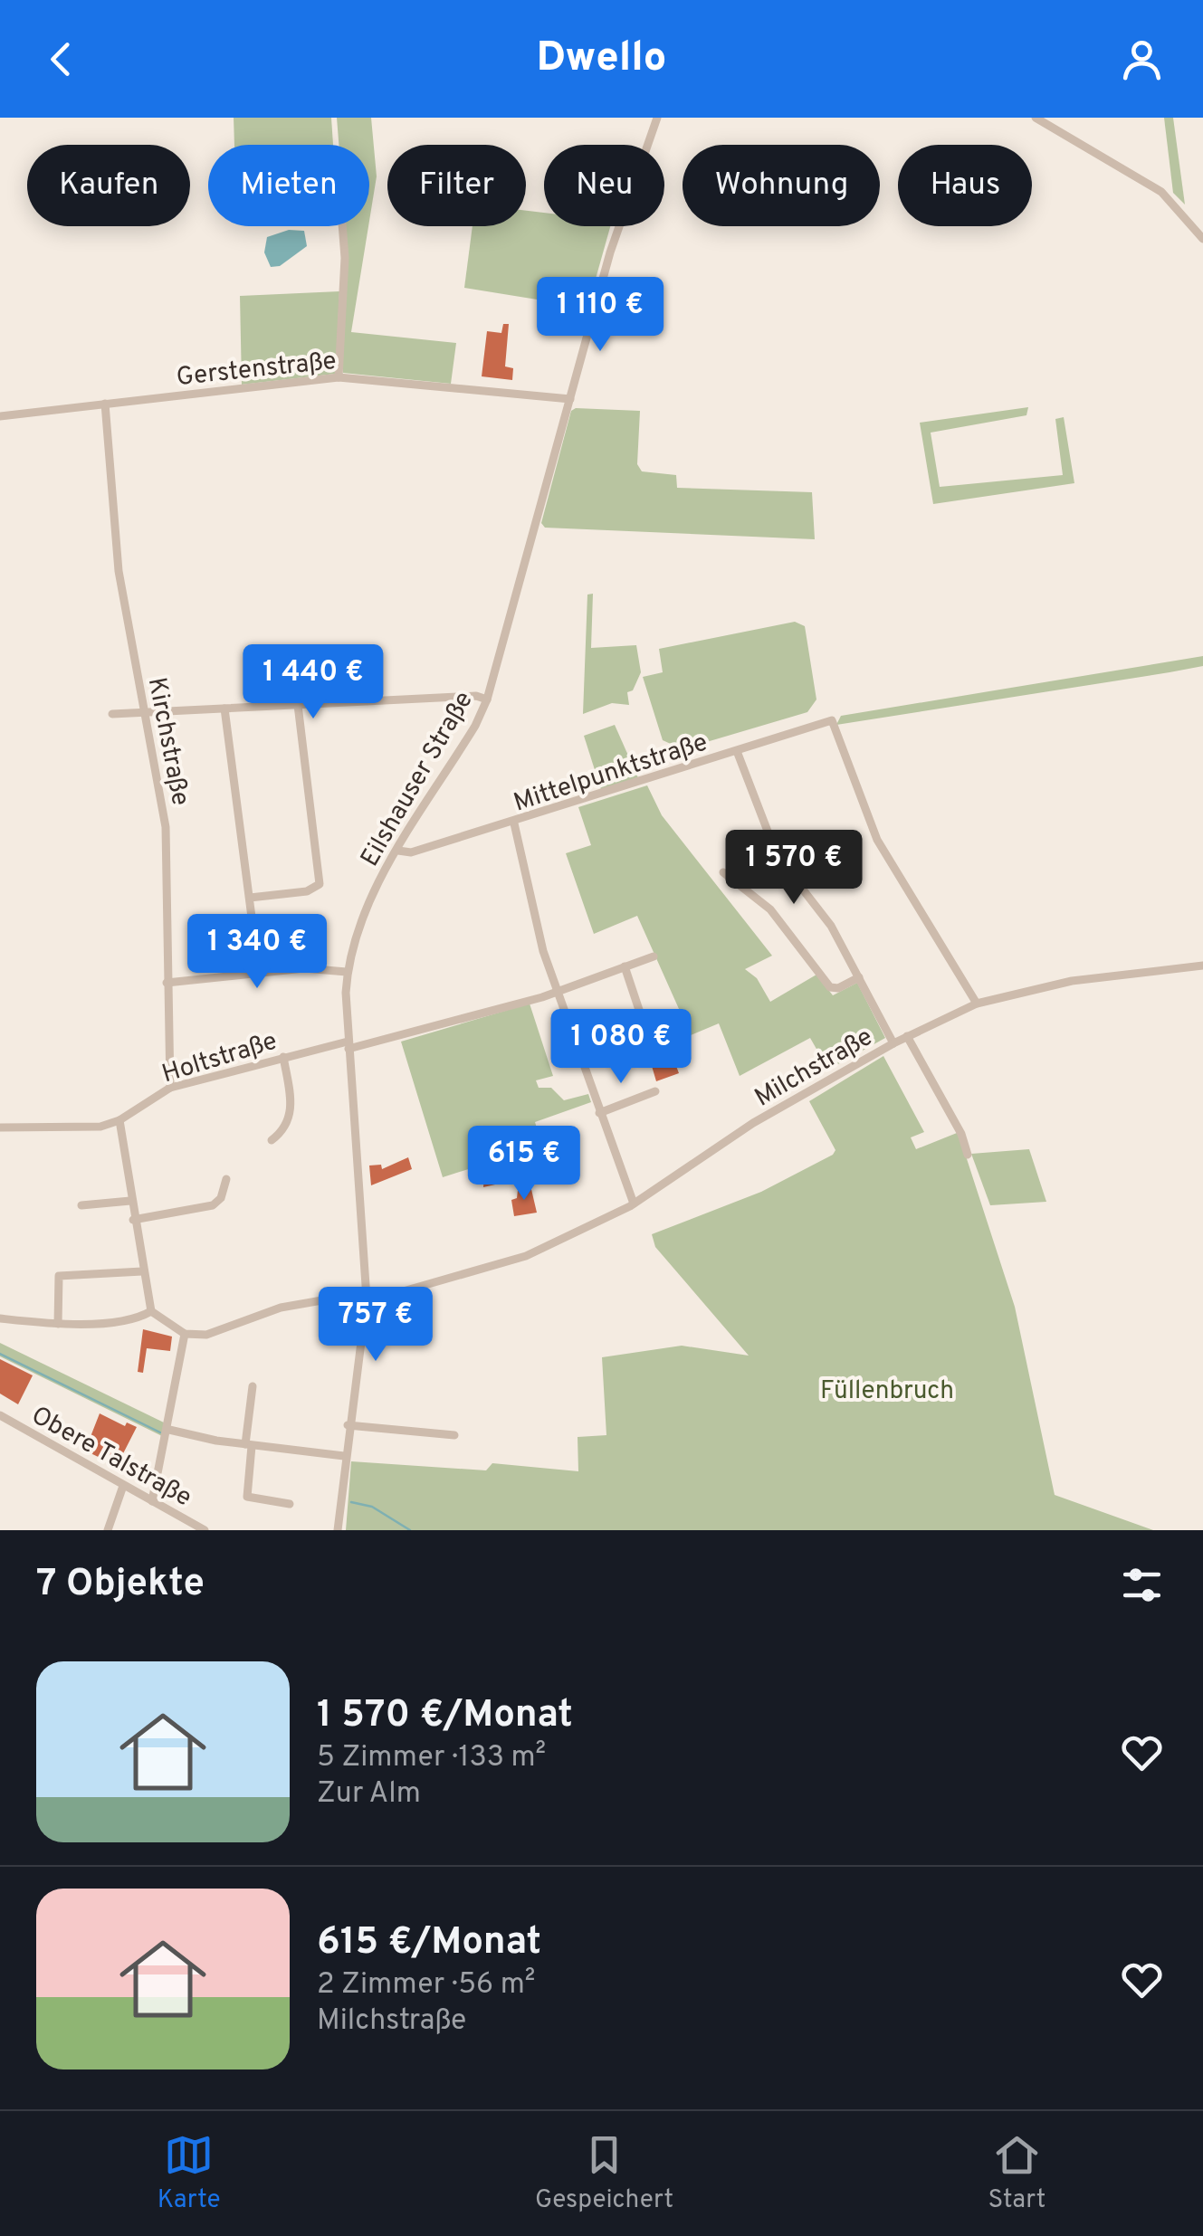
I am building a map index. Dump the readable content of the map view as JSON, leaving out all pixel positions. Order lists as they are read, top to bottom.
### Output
{
  "streets": {
    "street": [
      "Gerstenstraße",
      "Kirchstraße",
      "Mittelpunktstraße",
      "Eilshauser Straße",
      "Holtstraße",
      "Milchstraße",
      "Obere Talstraße"
    ]
  },
  "crossings": [
    ["Gerstenstraße", "Kirchstraße"],
    ["Gerstenstraße", "Eilshauser Straße"],
    ["Kirchstraße", "Holtstraße"],
    ["Mittelpunktstraße", "Eilshauser Straße"],
    ["Mittelpunktstraße", "Milchstraße"],
    ["Eilshauser Straße", "Holtstraße"],
    ["Eilshauser Straße", "Milchstraße"]
  ],
  "parks": ["Füllenbruch"],
  "page": {
    "header": "Dwello",
    "chip": [
      "Kaufen",
      "Mieten",
      "Filter",
      "Neu",
      "Wohnung",
      "Haus"
    ],
    "price": [
      "1 110 €",
      "1 440 €",
      "1 570 €",
      "1 340 €",
      "1 080 €",
      "615 €",
      "757 €"
    ],
    "heading": "7 Objekte",
    "list": [
      {
        "name": "1 570 €/Monat",
        "note": "5 Zimmer · 133 m² · Zur Alm"
      },
      {
        "name": "615 €/Monat",
        "note": "2 Zimmer · 56 m² · Milchstraße"
      }
    ],
    "tabs": ["Karte", "Gespeichert", "Start"]
  }
}
